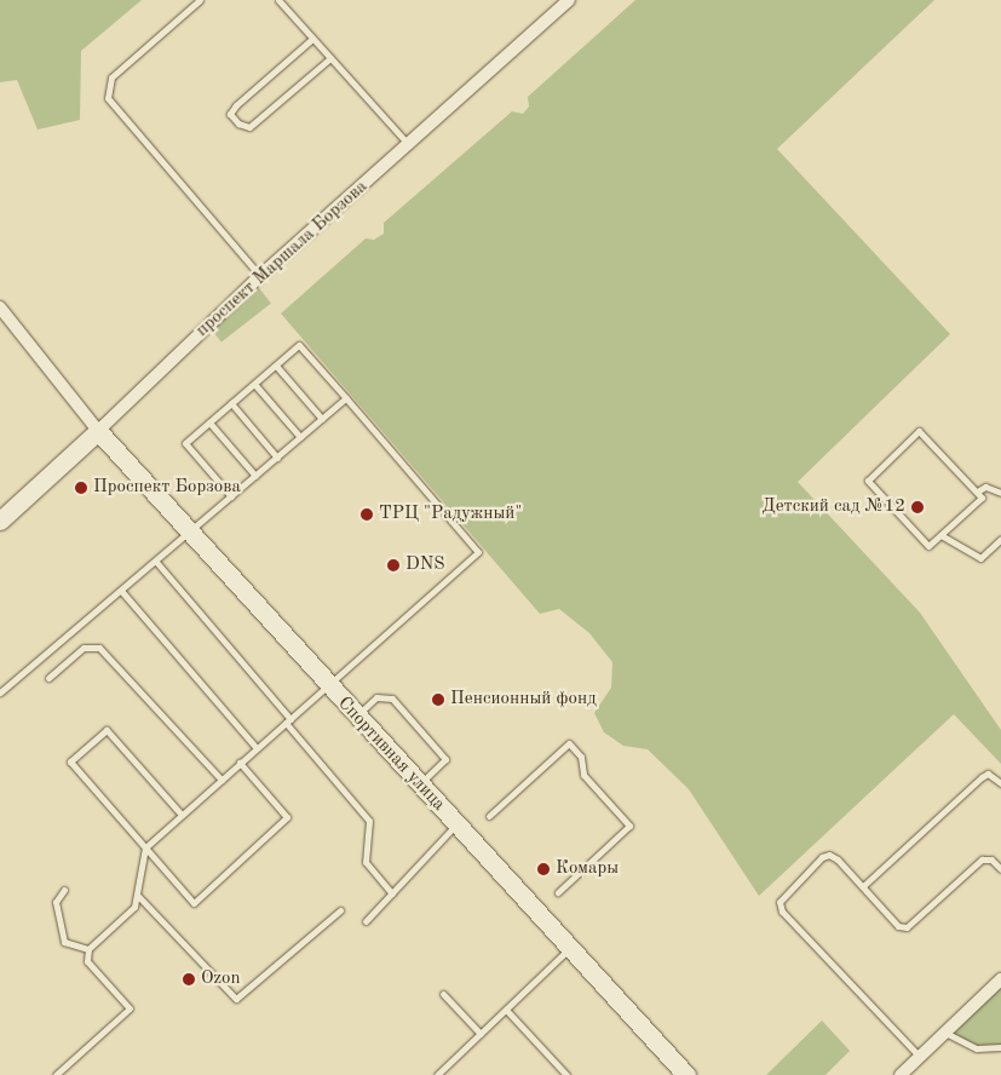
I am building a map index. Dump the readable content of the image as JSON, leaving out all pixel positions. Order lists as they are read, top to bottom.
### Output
{
  "streets": {
    "street": ["проспект Маршала Борзова", "Спортивная улица"]
  },
  "crossings": [
    ["проспект Маршала Борзова", "Спортивная улица"]
  ],
  "places": [
    "Проспект Борзова",
    "Детский сад №12",
    "ТРЦ \"Радужный\"",
    "DNS",
    "Пенсионный фонд",
    "Комары",
    "Ozon"
  ]
}
